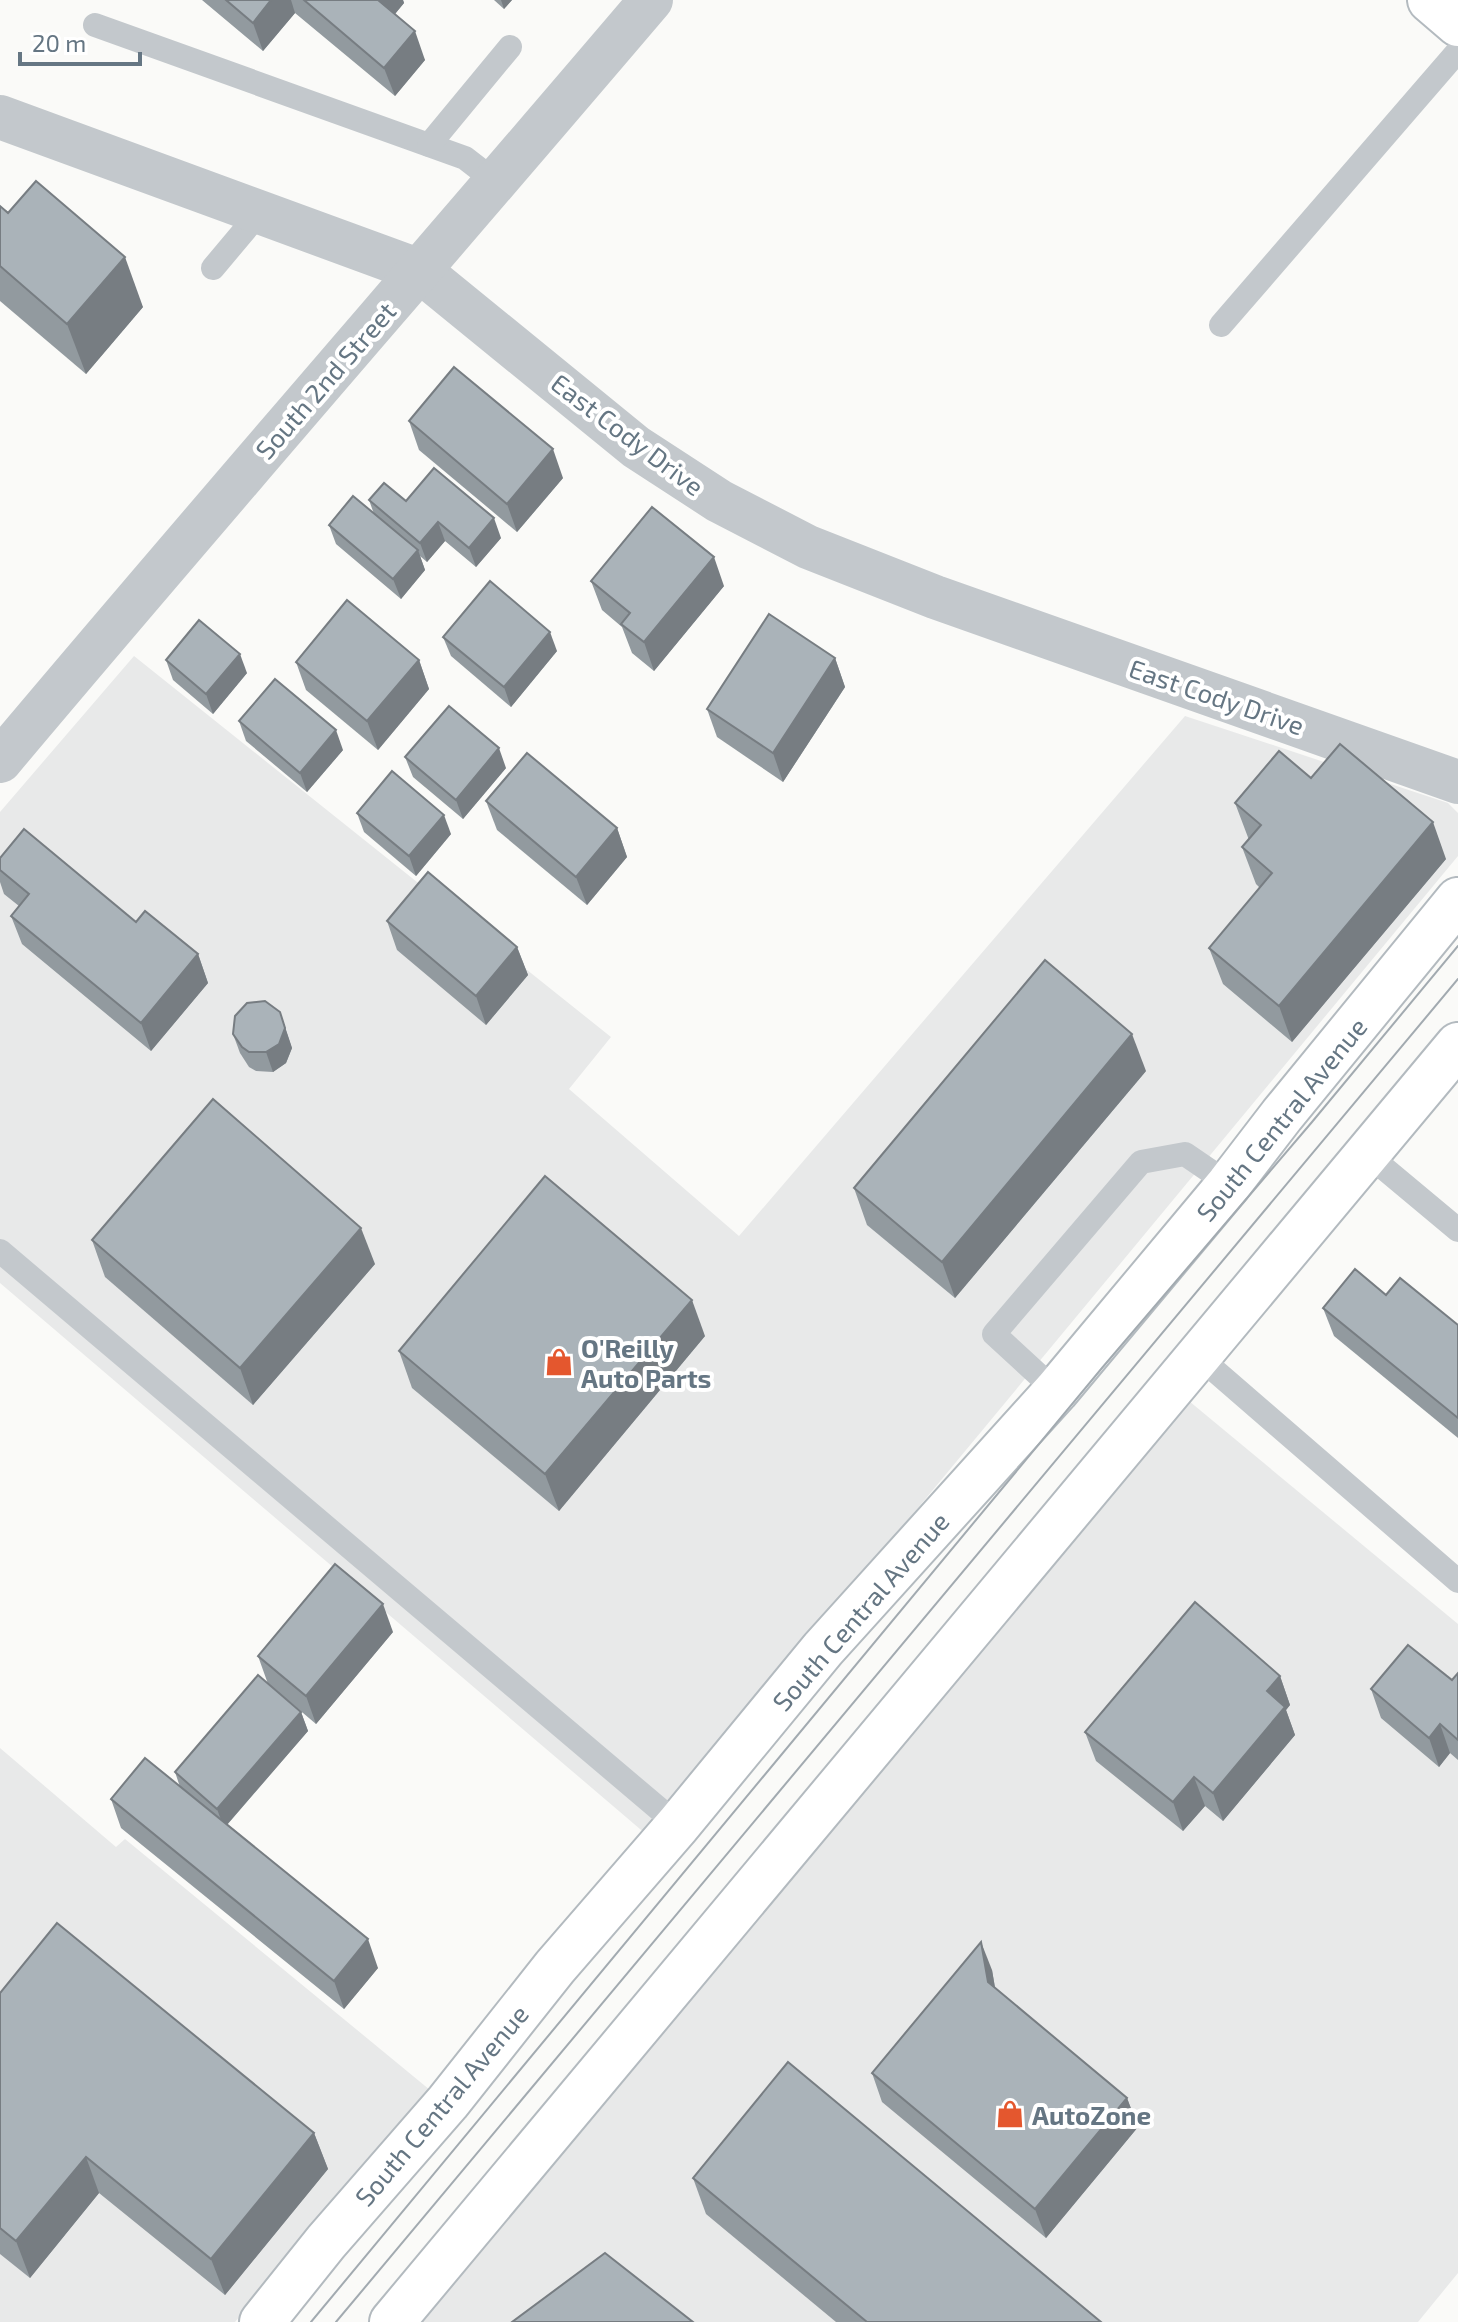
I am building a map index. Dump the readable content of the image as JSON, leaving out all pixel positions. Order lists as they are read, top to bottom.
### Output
{
  "streets": {
    "main road": ["South Central Avenue"],
    "street": ["South 2nd Street", "East Cody Drive"]
  },
  "crossings": [
    ["South 2nd Street", "East Cody Drive"]
  ],
  "places": {
    "shop": ["O'Reilly Auto Parts", "AutoZone"]
  },
  "scale_bar": "20 m"
}
